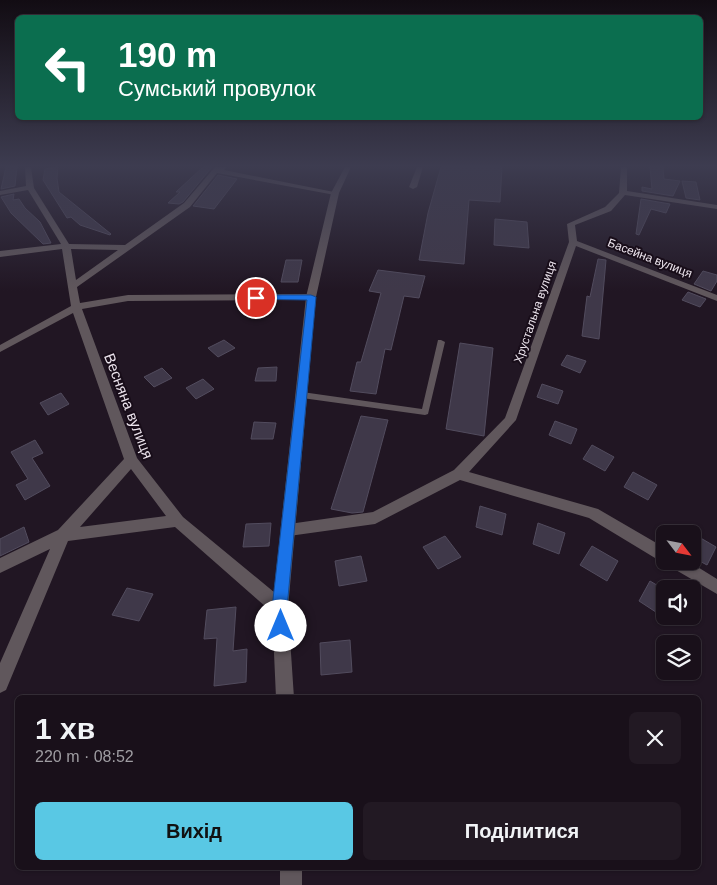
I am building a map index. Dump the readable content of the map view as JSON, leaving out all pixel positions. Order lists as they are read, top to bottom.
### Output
{
  "streets": {
    "street": ["Басейна вулиця", "Хрустальна вулиця", "Весняна вулиця"]
  },
  "crossings": [
    ["Басейна вулиця", "Хрустальна вулиця"]
  ],
  "north": "bottom right",
  "page": {
    "turn": ["190 m", "Сумський провулок"],
    "heading": ["1 хв", "220 m · 08:52"],
    "buttons": ["Вихід", "Поділитися"]
  }
}
